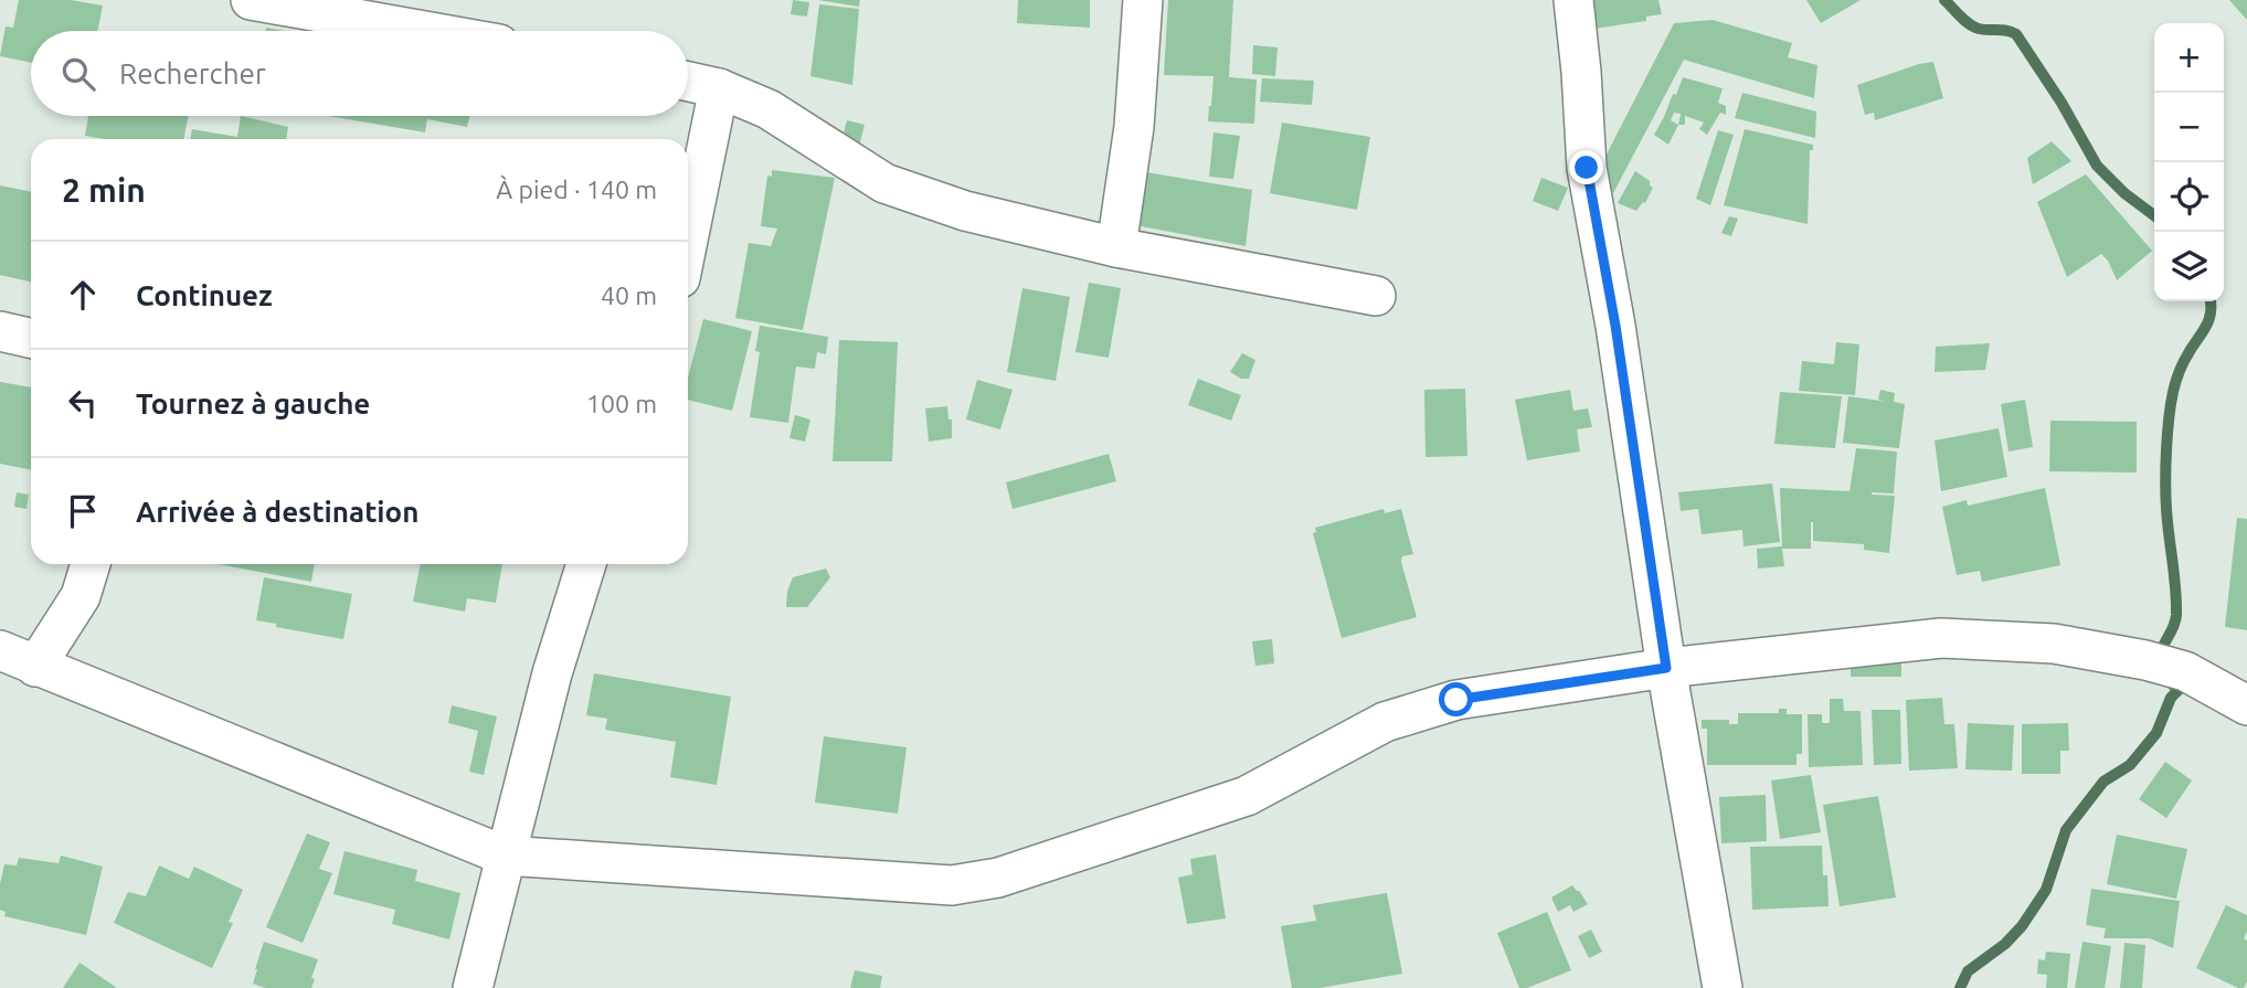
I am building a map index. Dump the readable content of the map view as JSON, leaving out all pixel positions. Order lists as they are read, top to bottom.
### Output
{
  "page": {
    "map_buttons": ["+", "−"],
    "search": "Rechercher",
    "heading": ["2 min", "À pied · 140 m"],
    "list": [
      ["Continuez", "40 m"],
      ["Tournez à gauche", "100 m"],
      "Arrivée à destination"
    ]
  }
}
